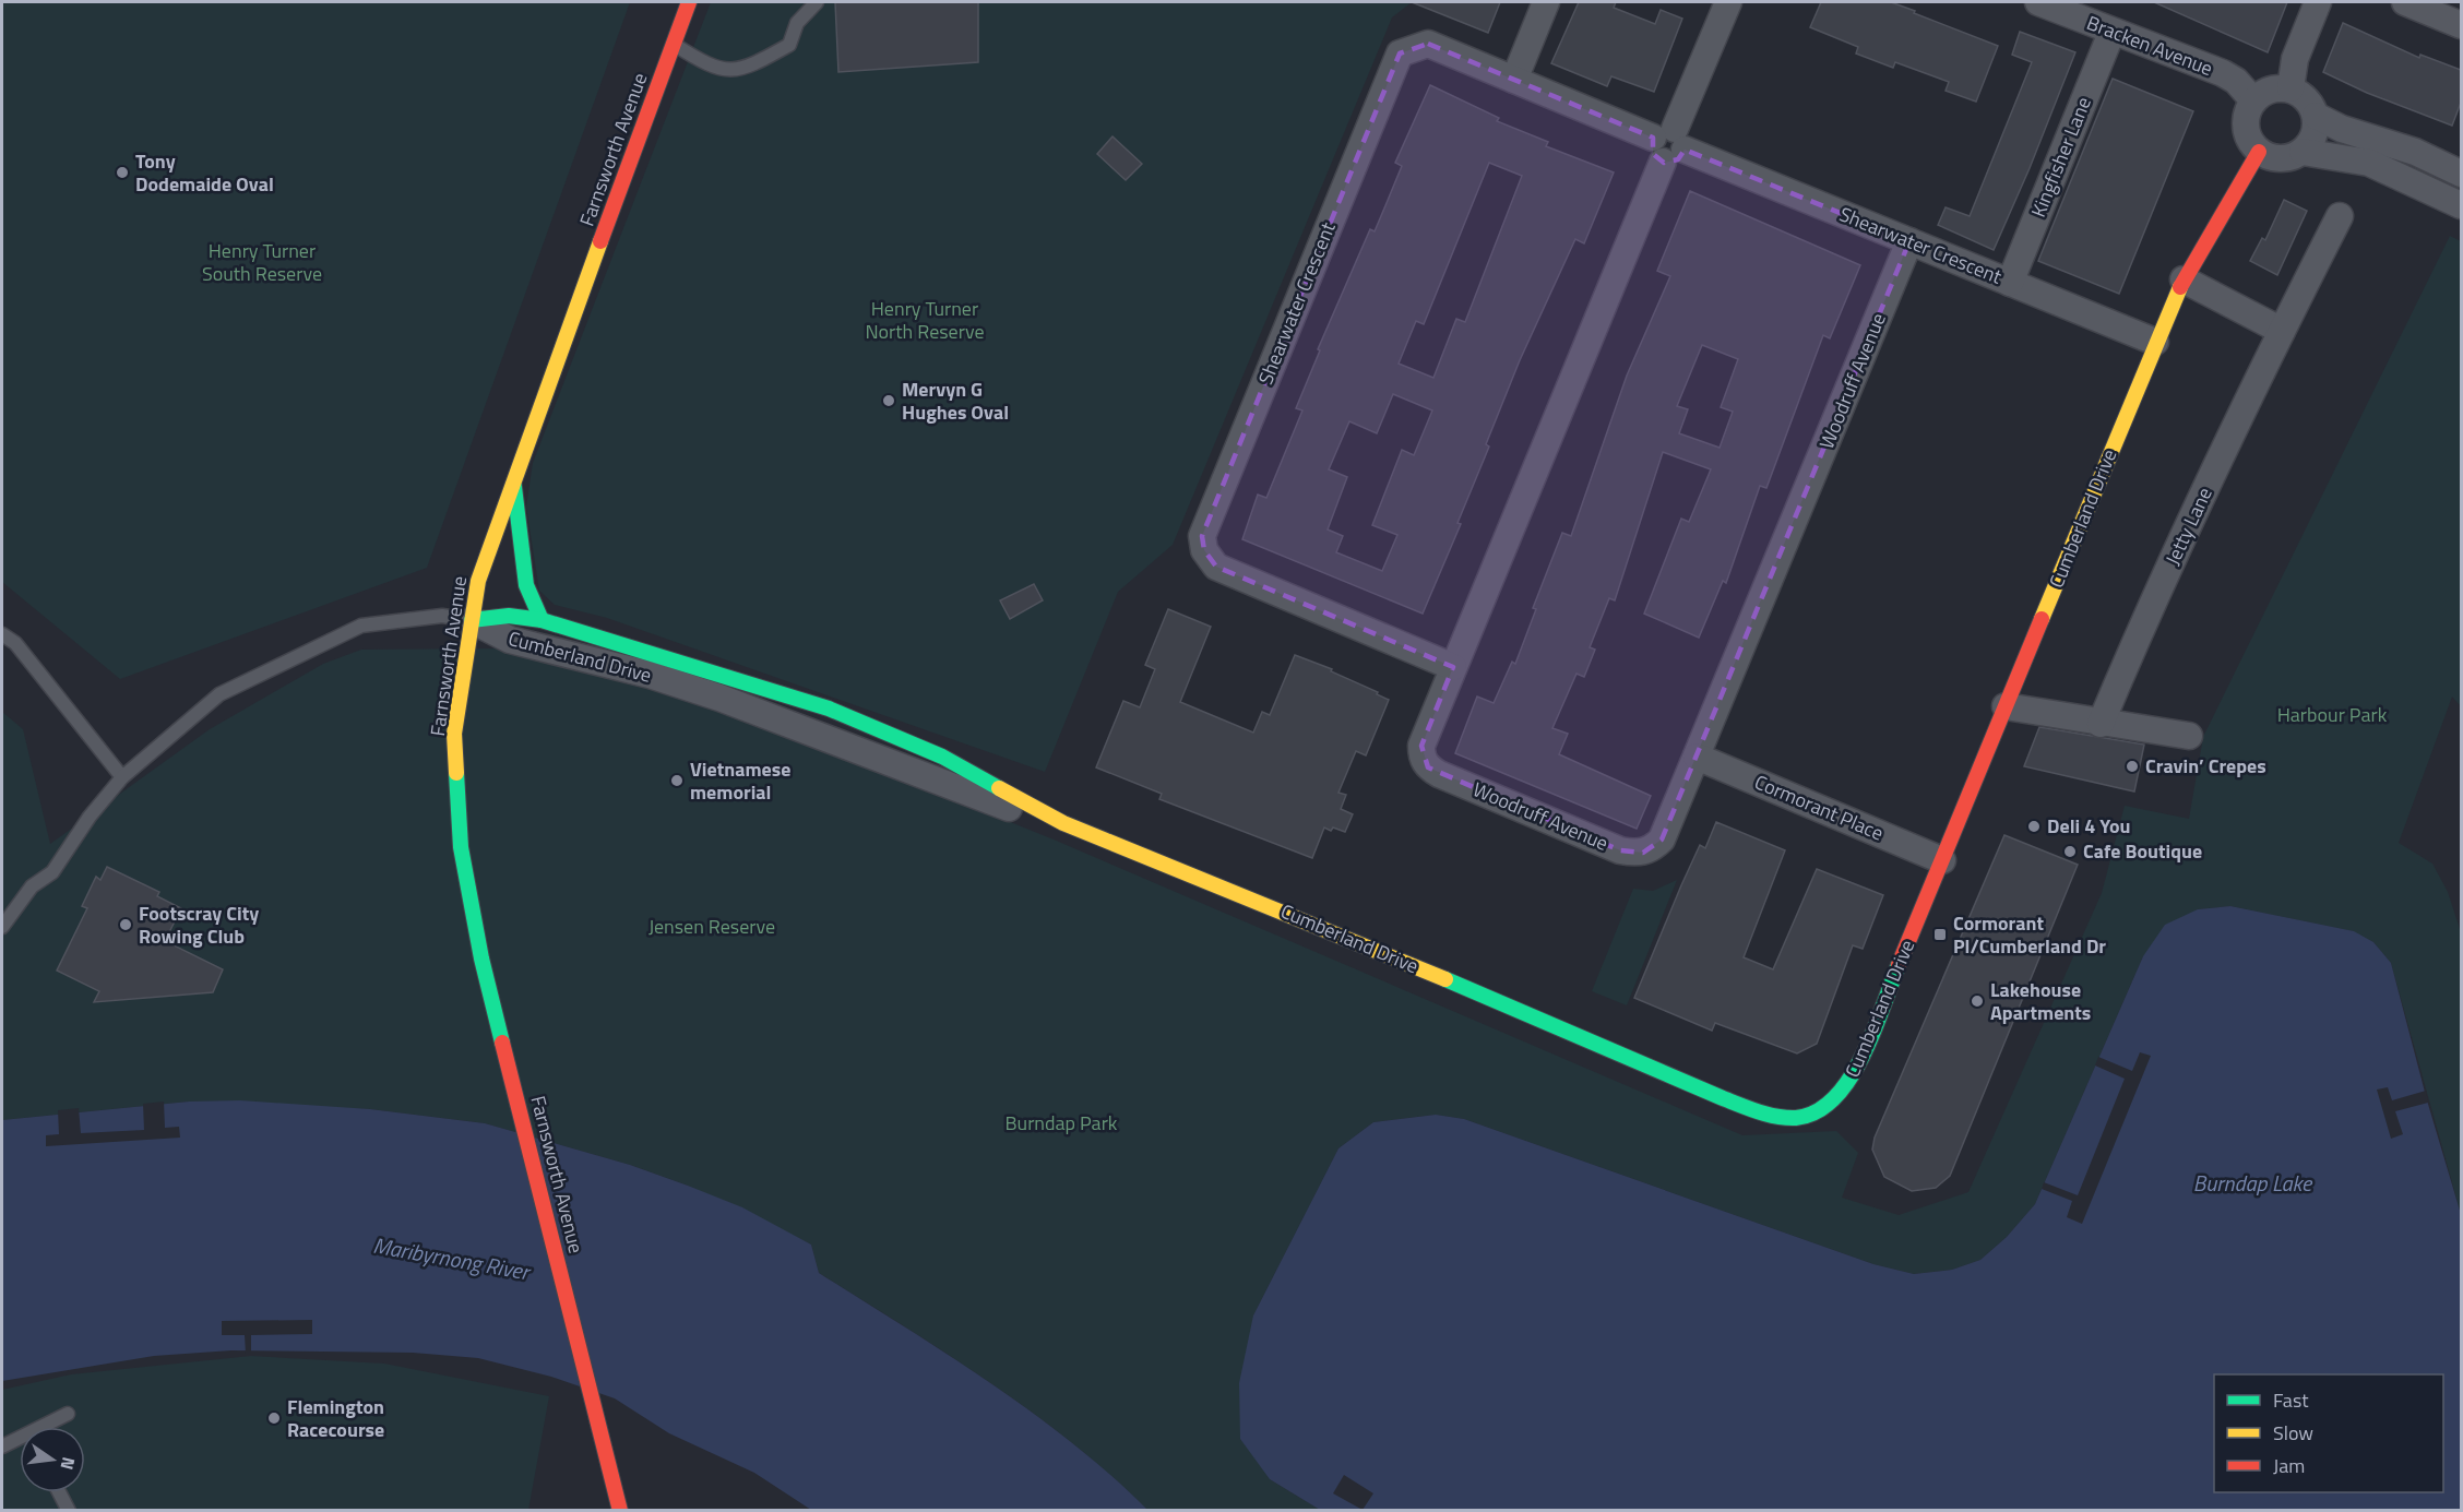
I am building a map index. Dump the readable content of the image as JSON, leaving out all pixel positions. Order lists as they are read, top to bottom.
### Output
{
  "streets": {
    "street": [
      "Bracken Avenue",
      "Farnsworth Avenue",
      "Kingfisher Lane",
      "Shearwater Crescent",
      "Woodruff Avenue",
      "Cumberland Drive",
      "Jetty Lane",
      "Cormorant Place"
    ]
  },
  "crossings": [
    ["Bracken Avenue", "Kingfisher Lane"],
    ["Bracken Avenue", "Cumberland Drive"],
    ["Farnsworth Avenue", "Cumberland Drive"],
    ["Kingfisher Lane", "Shearwater Crescent"],
    ["Shearwater Crescent", "Woodruff Avenue"],
    ["Shearwater Crescent", "Cumberland Drive"],
    ["Woodruff Avenue", "Cormorant Place"],
    ["Cumberland Drive", "Cormorant Place"]
  ],
  "water": ["Burndap Lake", "Maribyrnong River"],
  "parks": [
    "Henry Turner South Reserve",
    "Henry Turner North Reserve",
    "Harbour Park",
    "Jensen Reserve",
    "Burndap Park"
  ],
  "places": {
    "other": [
      "Tony Dodemaide Oval",
      "Mervyn G Hughes Oval",
      "Cravin’ Crepes",
      "Vietnamese memorial",
      "Deli 4 You",
      "Cafe Boutique",
      "Footscray City Rowing Club",
      "Lakehouse Apartments",
      "Flemington Racecourse"
    ],
    "transit": ["Cormorant Pl/Cumberland Dr"]
  },
  "legend": ["Fast", "Slow", "Jam"],
  "north": "right"
}
